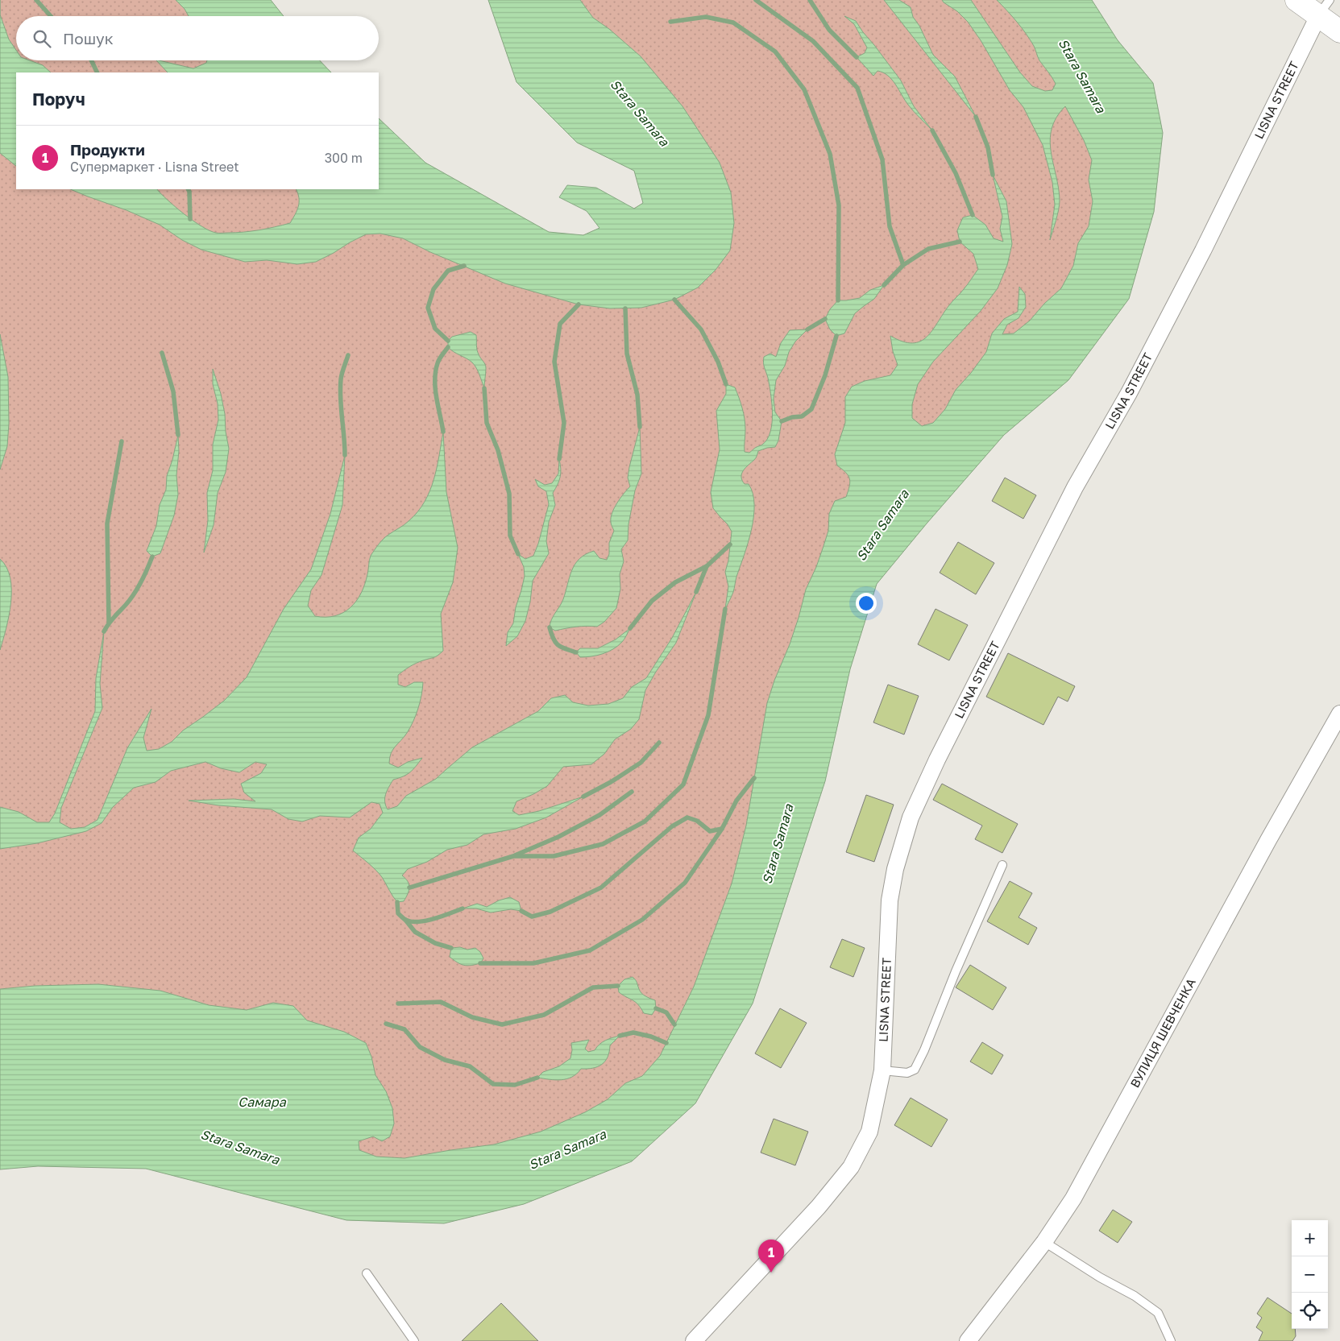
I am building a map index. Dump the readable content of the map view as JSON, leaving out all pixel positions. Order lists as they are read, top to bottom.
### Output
{
  "streets": {
    "street": ["LISNA STREET", "ВУЛИЦЯ ШЕВЧЕНКА"]
  },
  "water": ["Stara Samara", "Самара"],
  "page": {
    "search": "Пошук",
    "heading": "Поруч",
    "list": [
      {
        "mark": "1",
        "name": "Продукти",
        "note": "Супермаркет · Lisna Street",
        "value": "300 m"
      }
    ],
    "map_buttons": ["+", "−"],
    "pins": "1"
  }
}
